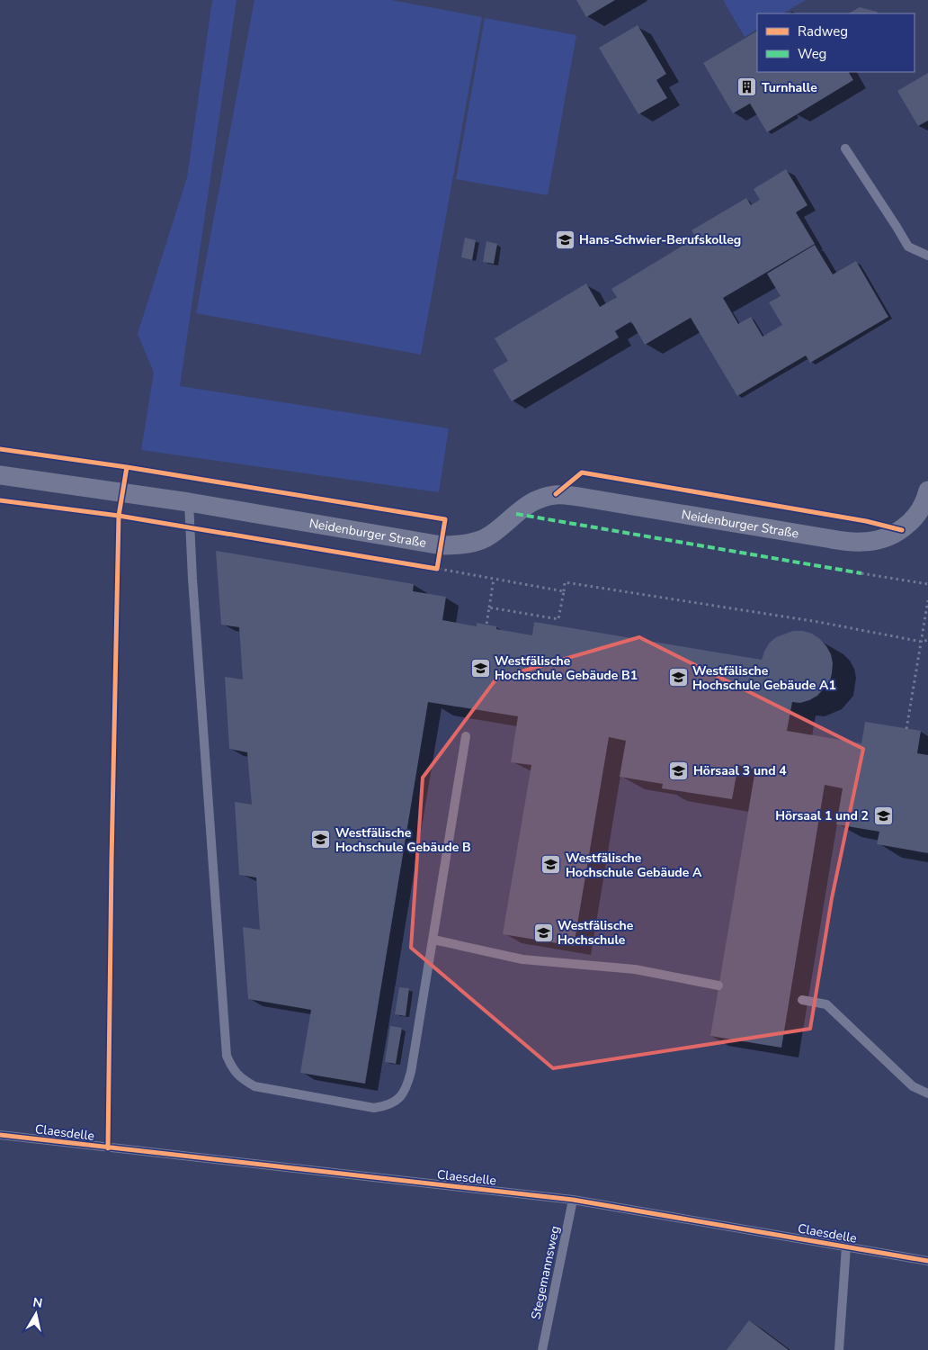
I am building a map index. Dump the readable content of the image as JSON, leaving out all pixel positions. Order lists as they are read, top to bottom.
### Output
{
  "streets": {
    "street": ["Neidenburger Straße"],
    "lane": ["Claesdelle", "Stegemannsweg"]
  },
  "crossings": [
    ["Claesdelle", "Stegemannsweg"]
  ],
  "places": {
    "building": ["Turnhalle"],
    "school or university": [
      "Hans-Schwier-Berufskolleg",
      "Westfälische Hochschule Gebäude B1",
      "Westfälische Hochschule Gebäude A1",
      "Hörsaal 3 und 4",
      "Hörsaal 1 und 2",
      "Westfälische Hochschule Gebäude B",
      "Westfälische Hochschule Gebäude A",
      "Westfälische Hochschule"
    ]
  },
  "legend": ["Radweg", "Weg"],
  "north": "top"
}
